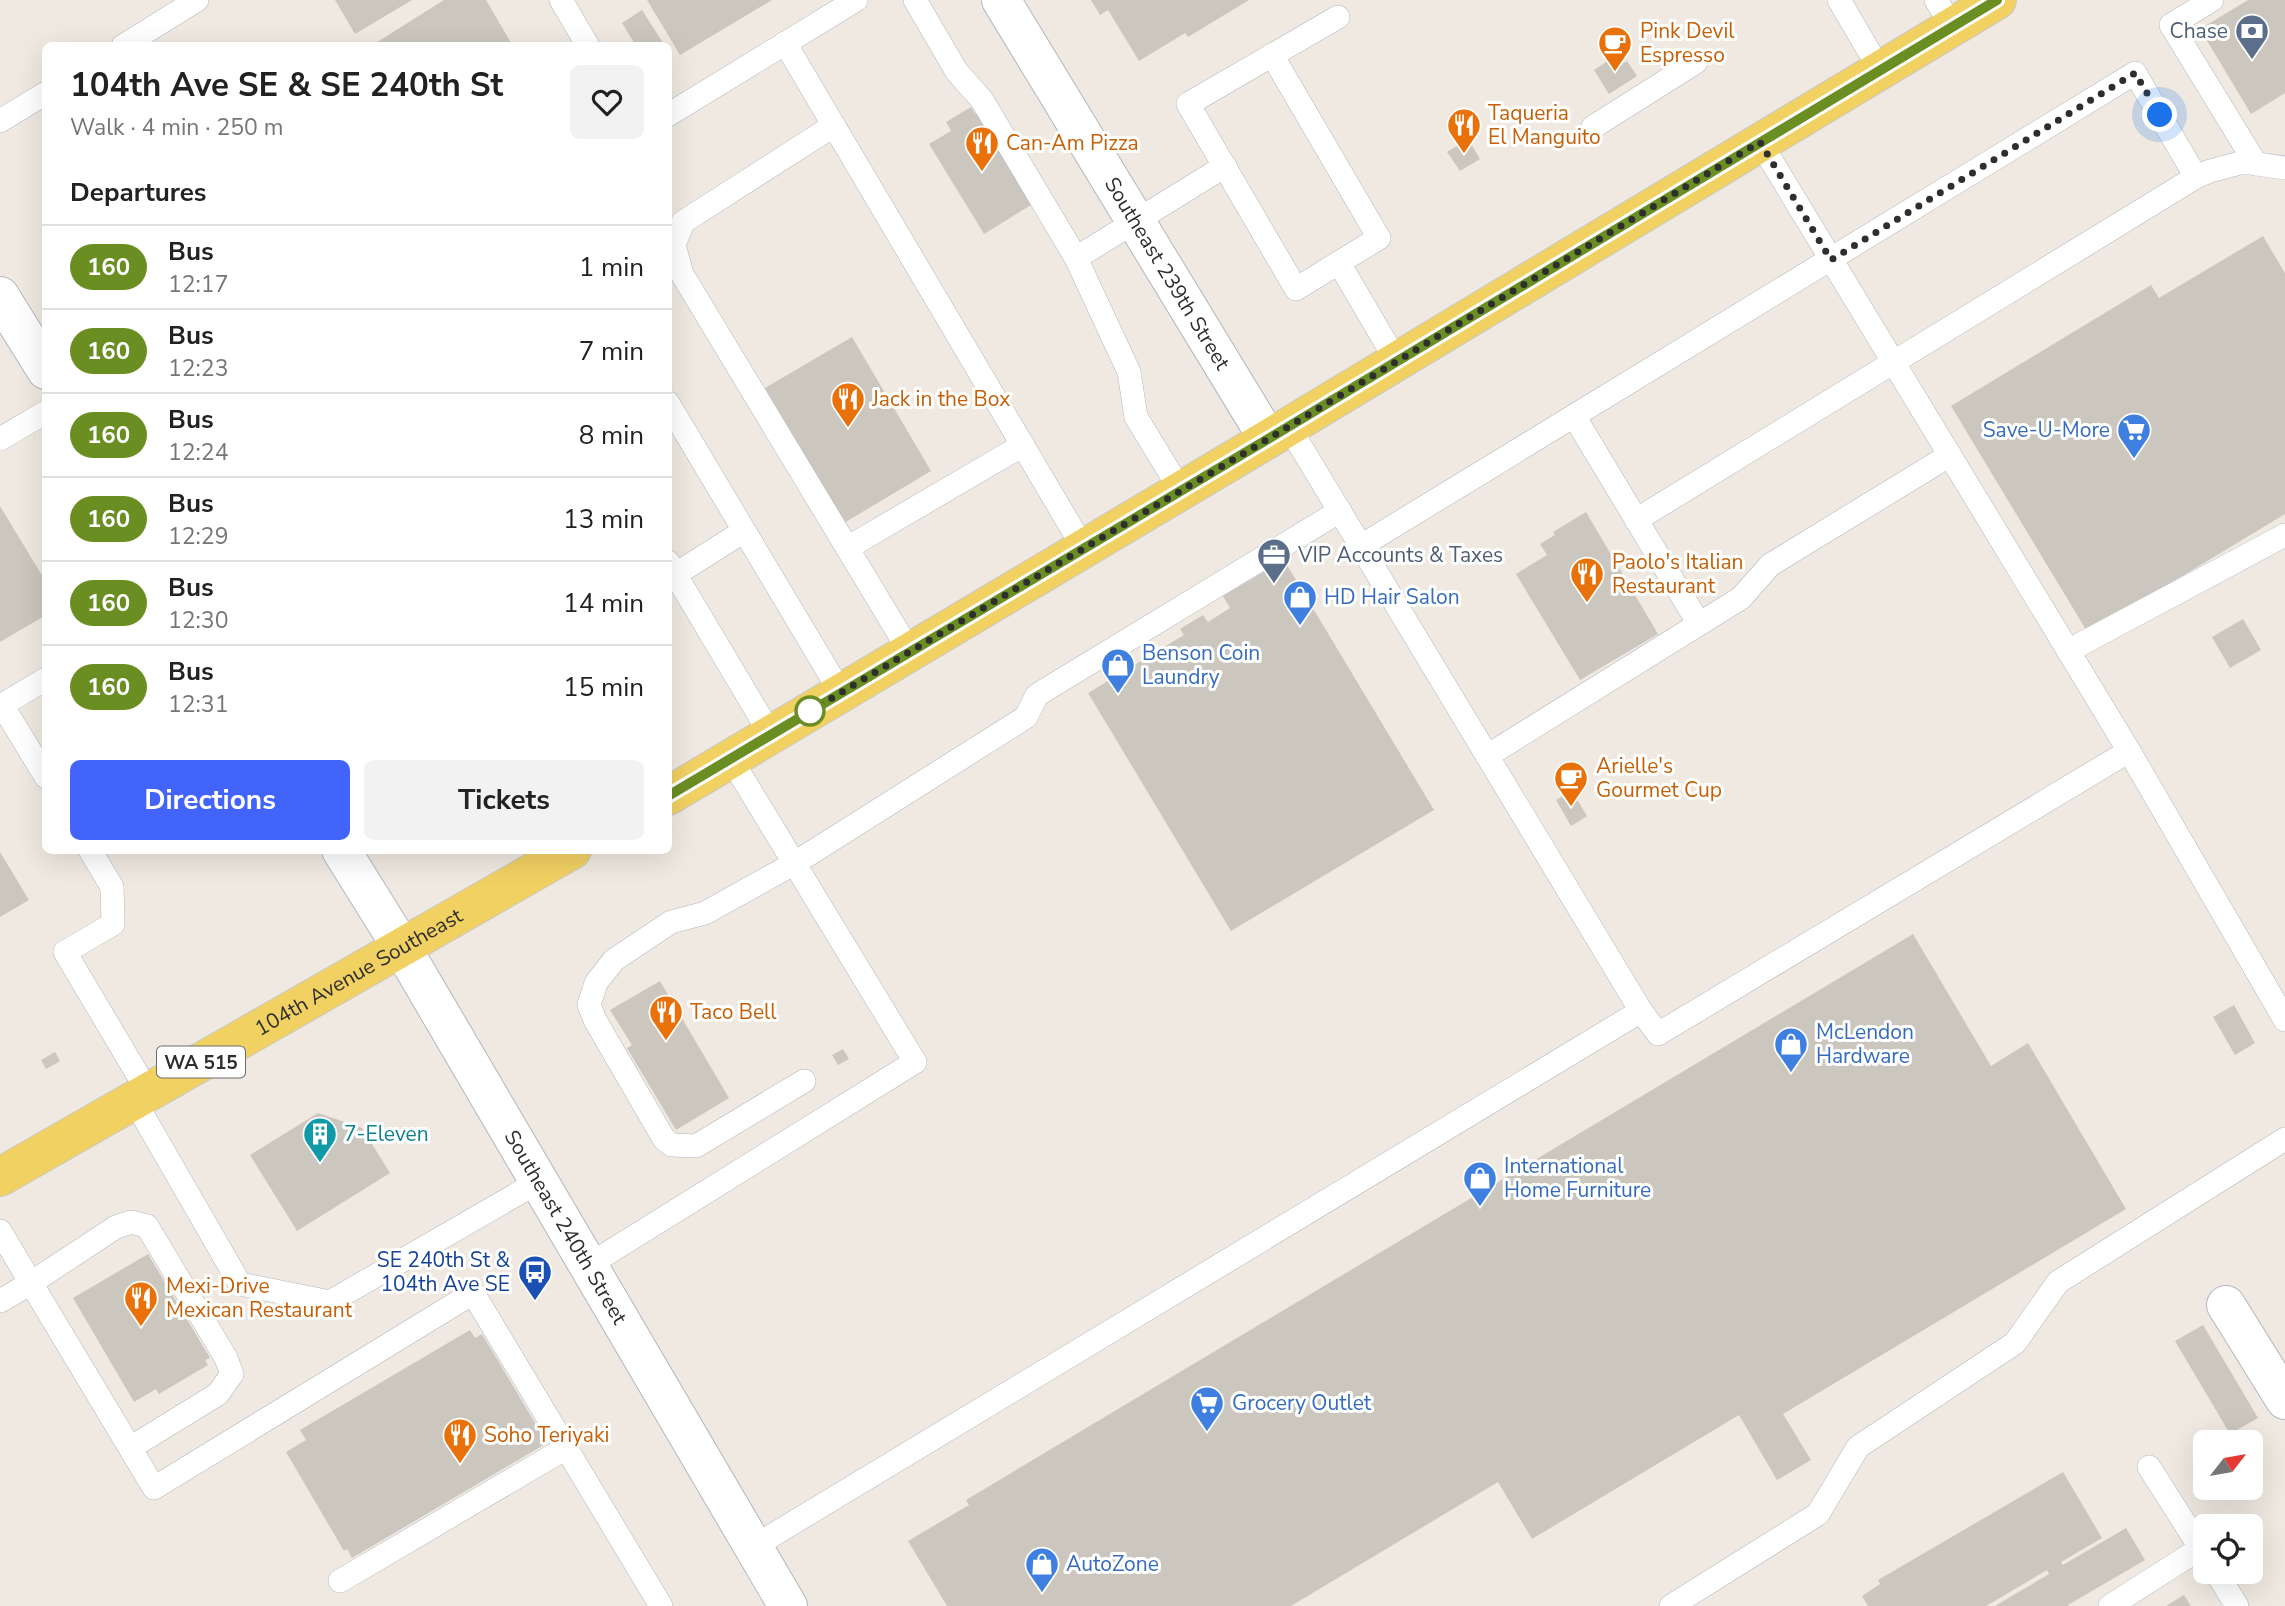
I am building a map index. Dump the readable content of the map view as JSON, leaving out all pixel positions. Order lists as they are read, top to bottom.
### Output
{
  "streets": {
    "main road": [
      "Southeast 239th Street",
      "104th Avenue Southeast",
      "WA 515",
      "Southeast 240th Street"
    ]
  },
  "crossings": [
    ["104th Avenue Southeast", "Southeast 240th Street"]
  ],
  "places": {
    "bank": ["Chase"],
    "cafe": ["Pink Devil Espresso", "Arielle's Gourmet Cup"],
    "restaurant": [
      "Taqueria El Manguito",
      "Can-Am Pizza",
      "Jack in the Box",
      "Paolo's Italian Restaurant",
      "Taco Bell",
      "Mexi-Drive Mexican Restaurant",
      "Soho Teriyaki"
    ],
    "supermarket": ["Save-U-More", "Grocery Outlet"],
    "office": ["VIP Accounts & Taxes"],
    "shop": [
      "HD Hair Salon",
      "Benson Coin Laundry",
      "McLendon Hardware",
      "International Home Furniture",
      "AutoZone"
    ],
    "building": ["7-Eleven"],
    "bus stop": ["SE 240th St & 104th Ave SE"]
  },
  "lines": ["bus line 160"],
  "north": "top right",
  "page": {
    "heading": [
      ["104th Ave SE & SE 240th St", "Walk · 4 min · 250 m"],
      "Departures"
    ],
    "list": [
      {
        "mark": "160",
        "name": "Bus",
        "note": "12:17",
        "value": "1 min"
      },
      {
        "mark": "160",
        "name": "Bus",
        "note": "12:23",
        "value": "7 min"
      },
      {
        "mark": "160",
        "name": "Bus",
        "note": "12:24",
        "value": "8 min"
      },
      {
        "mark": "160",
        "name": "Bus",
        "note": "12:29",
        "value": "13 min"
      },
      {
        "mark": "160",
        "name": "Bus",
        "note": "12:30",
        "value": "14 min"
      },
      {
        "mark": "160",
        "name": "Bus",
        "note": "12:31",
        "value": "15 min"
      }
    ],
    "buttons": ["Directions", "Tickets"]
  }
}
